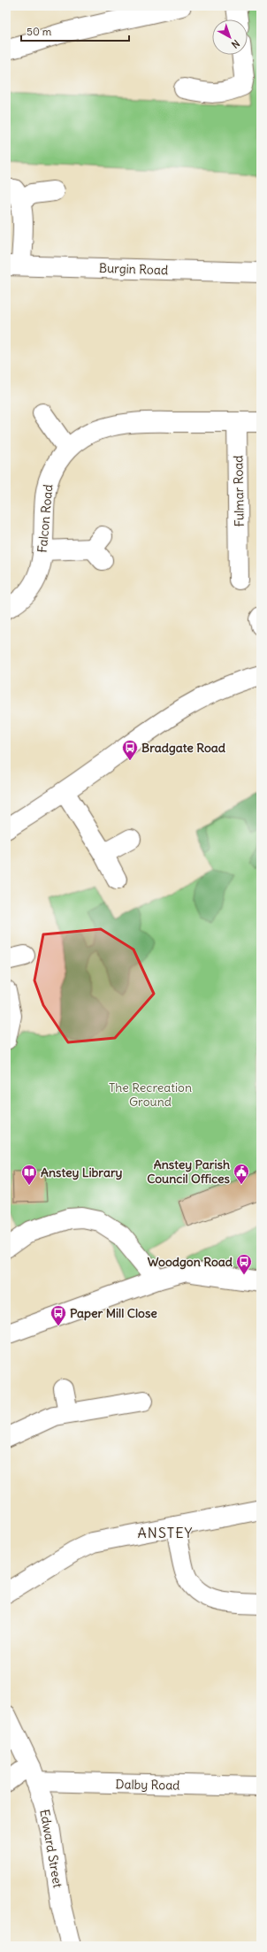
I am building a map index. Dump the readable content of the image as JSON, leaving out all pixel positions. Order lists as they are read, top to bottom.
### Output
{
  "streets": {
    "street": [
      "Burgin Road",
      "Fulmar Road",
      "Falcon Road",
      "Dalby Road",
      "Edward Street"
    ]
  },
  "crossings": [
    ["Fulmar Road", "Falcon Road"],
    ["Dalby Road", "Edward Street"]
  ],
  "districts": ["ANSTEY"],
  "parks": ["The Recreation Ground"],
  "places": {
    "bus stop": ["Bradgate Road", "Woodgon Road", "Paper Mill Close"],
    "public building": ["Anstey Parish Council Offices"],
    "library": ["Anstey Library"]
  },
  "scale_bar": "50 m",
  "north": "bottom right"
}
